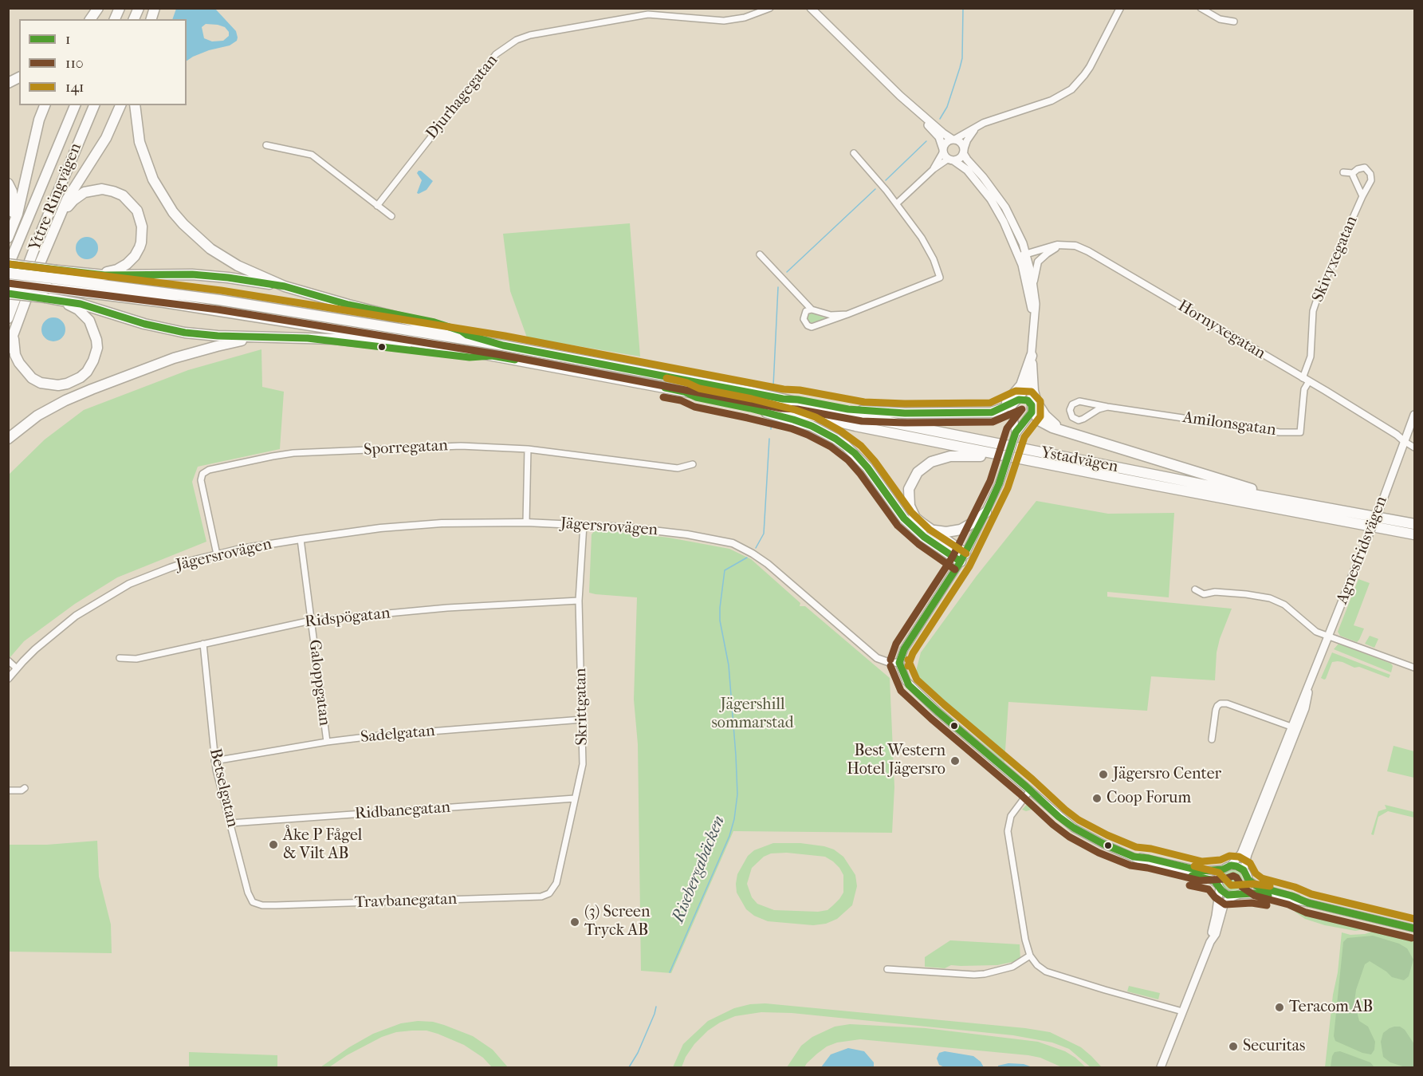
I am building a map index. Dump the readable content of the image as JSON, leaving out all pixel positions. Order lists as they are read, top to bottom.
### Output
{
  "streets": {
    "highway": ["Yttre Ringvägen", "Ystadvägen"],
    "main road": ["Agnesfridsvägen"],
    "street": [
      "Djurhagegatan",
      "Skivyxegatan",
      "Hornyxegatan",
      "Amilonsgatan",
      "Sporregatan",
      "Jägersrovägen",
      "Ridspögatan",
      "Galoppgatan",
      "Skrittgatan",
      "Sadelgatan",
      "Betselgatan",
      "Ridbanegatan",
      "Travbanegatan"
    ]
  },
  "crossings": [
    ["Skivyxegatan", "Hornyxegatan"],
    ["Skivyxegatan", "Amilonsgatan"],
    ["Hornyxegatan", "Amilonsgatan"],
    ["Hornyxegatan", "Agnesfridsvägen"],
    ["Sporregatan", "Jägersrovägen"],
    ["Jägersrovägen", "Galoppgatan"],
    ["Jägersrovägen", "Skrittgatan"],
    ["Ridspögatan", "Galoppgatan"],
    ["Ridspögatan", "Skrittgatan"],
    ["Ridspögatan", "Betselgatan"],
    ["Galoppgatan", "Sadelgatan"],
    ["Skrittgatan", "Sadelgatan"],
    ["Skrittgatan", "Ridbanegatan"],
    ["Skrittgatan", "Travbanegatan"],
    ["Sadelgatan", "Betselgatan"],
    ["Betselgatan", "Ridbanegatan"],
    ["Betselgatan", "Travbanegatan"]
  ],
  "water": ["Risebergabäcken"],
  "parks": ["Jägershill sommarstad"],
  "places": [
    "Best Western Hotel Jägersro",
    "Jägersro Center",
    "Coop Forum",
    "Åke P Fågel & Vilt AB",
    "(3) Screen Tryck AB",
    "Teracom AB",
    "Securitas"
  ],
  "lines": ["transit line 1", "transit line 141", "transit line 110"],
  "legend": ["1", "110", "141"]
}
